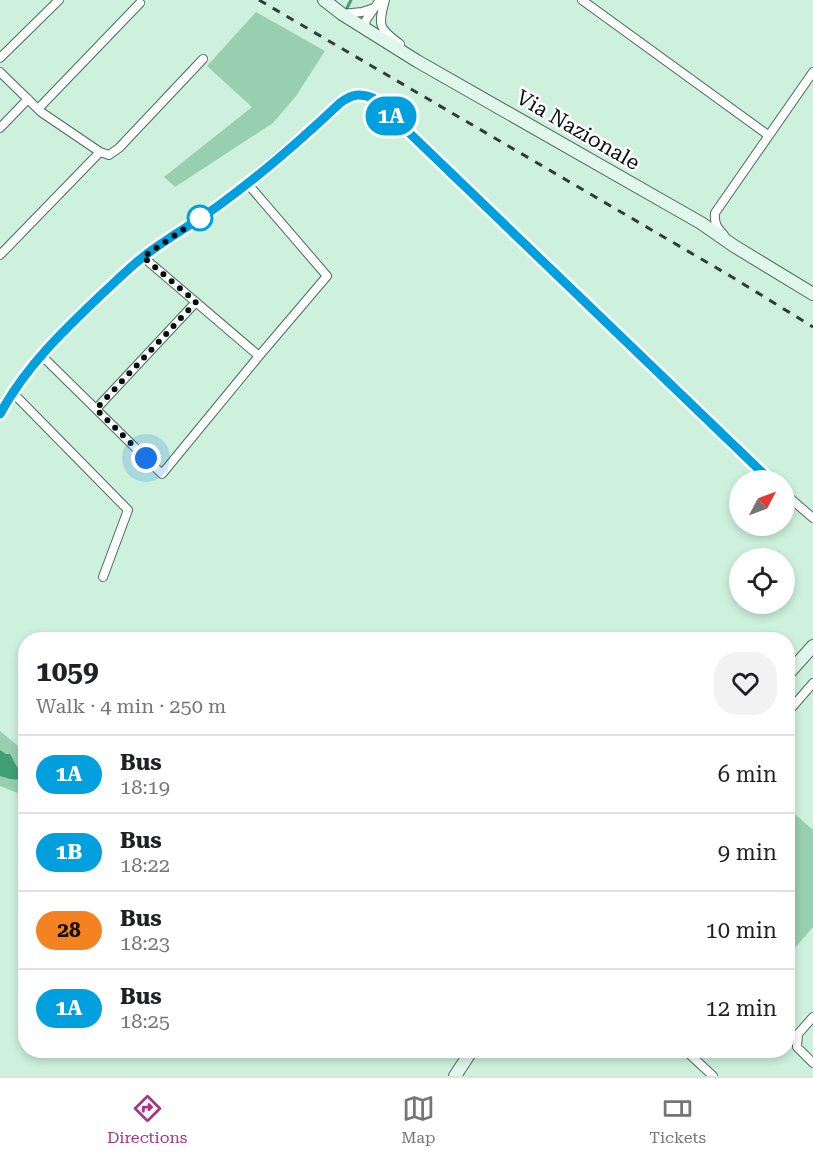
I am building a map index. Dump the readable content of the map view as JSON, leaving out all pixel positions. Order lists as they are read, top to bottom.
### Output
{
  "streets": {
    "main road": ["Via Nazionale"]
  },
  "lines": ["bus line 1A"],
  "north": "top right",
  "page": {
    "on_map": "1A",
    "heading": ["1059", "Walk · 4 min · 250 m"],
    "list": [
      {
        "mark": "1A",
        "name": "Bus",
        "note": "18:19",
        "value": "6 min"
      },
      {
        "mark": "1B",
        "name": "Bus",
        "note": "18:22",
        "value": "9 min"
      },
      {
        "mark": "28",
        "name": "Bus",
        "note": "18:23",
        "value": "10 min"
      },
      {
        "mark": "1A",
        "name": "Bus",
        "note": "18:25",
        "value": "12 min"
      }
    ],
    "tabs": ["Directions", "Map", "Tickets"]
  }
}
